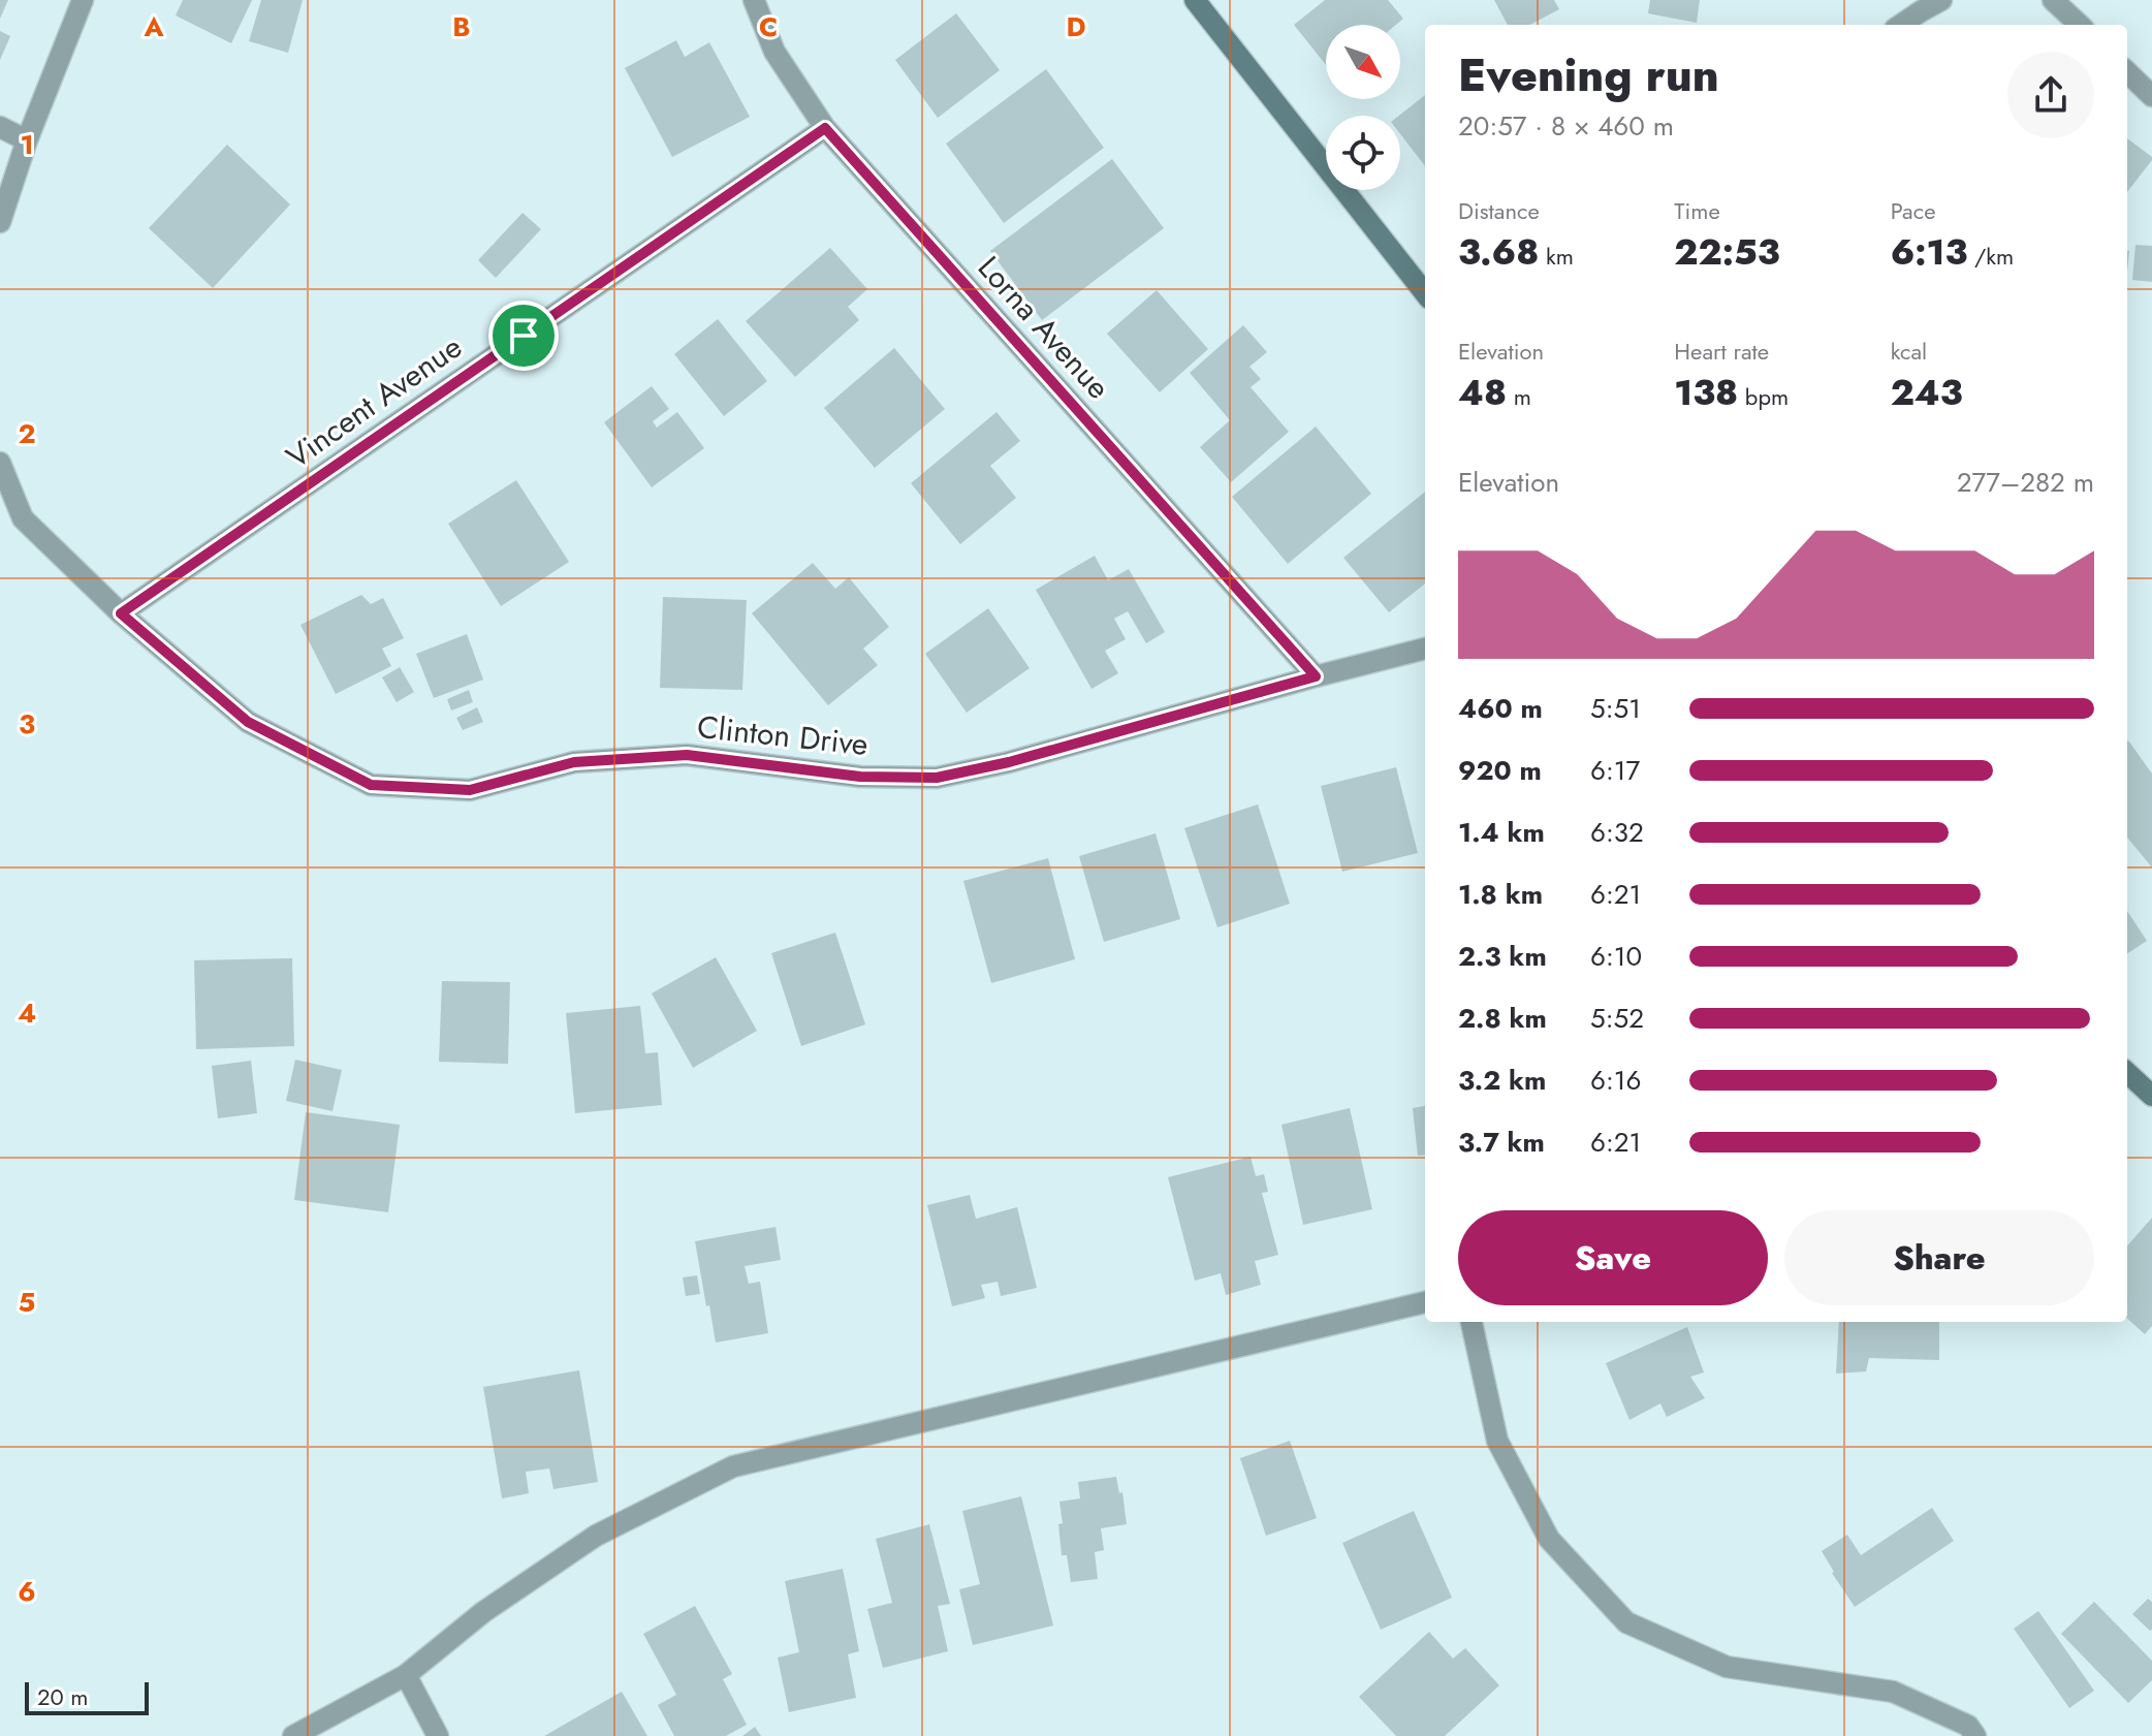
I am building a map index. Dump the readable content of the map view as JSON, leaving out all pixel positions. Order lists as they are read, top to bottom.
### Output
{
  "streets": {
    "street": ["Lorna Avenue", "Vincent Avenue", "Clinton Drive"]
  },
  "crossings": [
    ["Lorna Avenue", "Vincent Avenue"],
    ["Lorna Avenue", "Clinton Drive"],
    ["Vincent Avenue", "Clinton Drive"]
  ],
  "scale_bar": "20 m",
  "north": "bottom right",
  "page": {
    "heading": ["Evening run", "20:57 · 8 × 460 m"],
    "stats": [
      ["Distance", "3.68 km"],
      ["Time", "22:53"],
      ["Pace", "6:13 /km"],
      ["Elevation", "48 m"],
      ["Heart rate", "138 bpm"],
      ["kcal", "243"]
    ],
    "chart": ["Elevation", "277–282 m"],
    "list": [
      {
        "name": "460 m",
        "note": "5:51"
      },
      {
        "name": "920 m",
        "note": "6:17"
      },
      {
        "name": "1.4 km",
        "note": "6:32"
      },
      {
        "name": "1.8 km",
        "note": "6:21"
      },
      {
        "name": "2.3 km",
        "note": "6:10"
      },
      {
        "name": "2.8 km",
        "note": "5:52"
      },
      {
        "name": "3.2 km",
        "note": "6:16"
      },
      {
        "name": "3.7 km",
        "note": "6:21"
      }
    ],
    "buttons": ["Save", "Share"],
    "scale": "20 m"
  },
  "grid": {
    "columns": [
      "A",
      "B",
      "C",
      "D"
    ],
    "rows": [
      "1",
      "2",
      "3",
      "4",
      "5",
      "6"
    ]
  }
}
